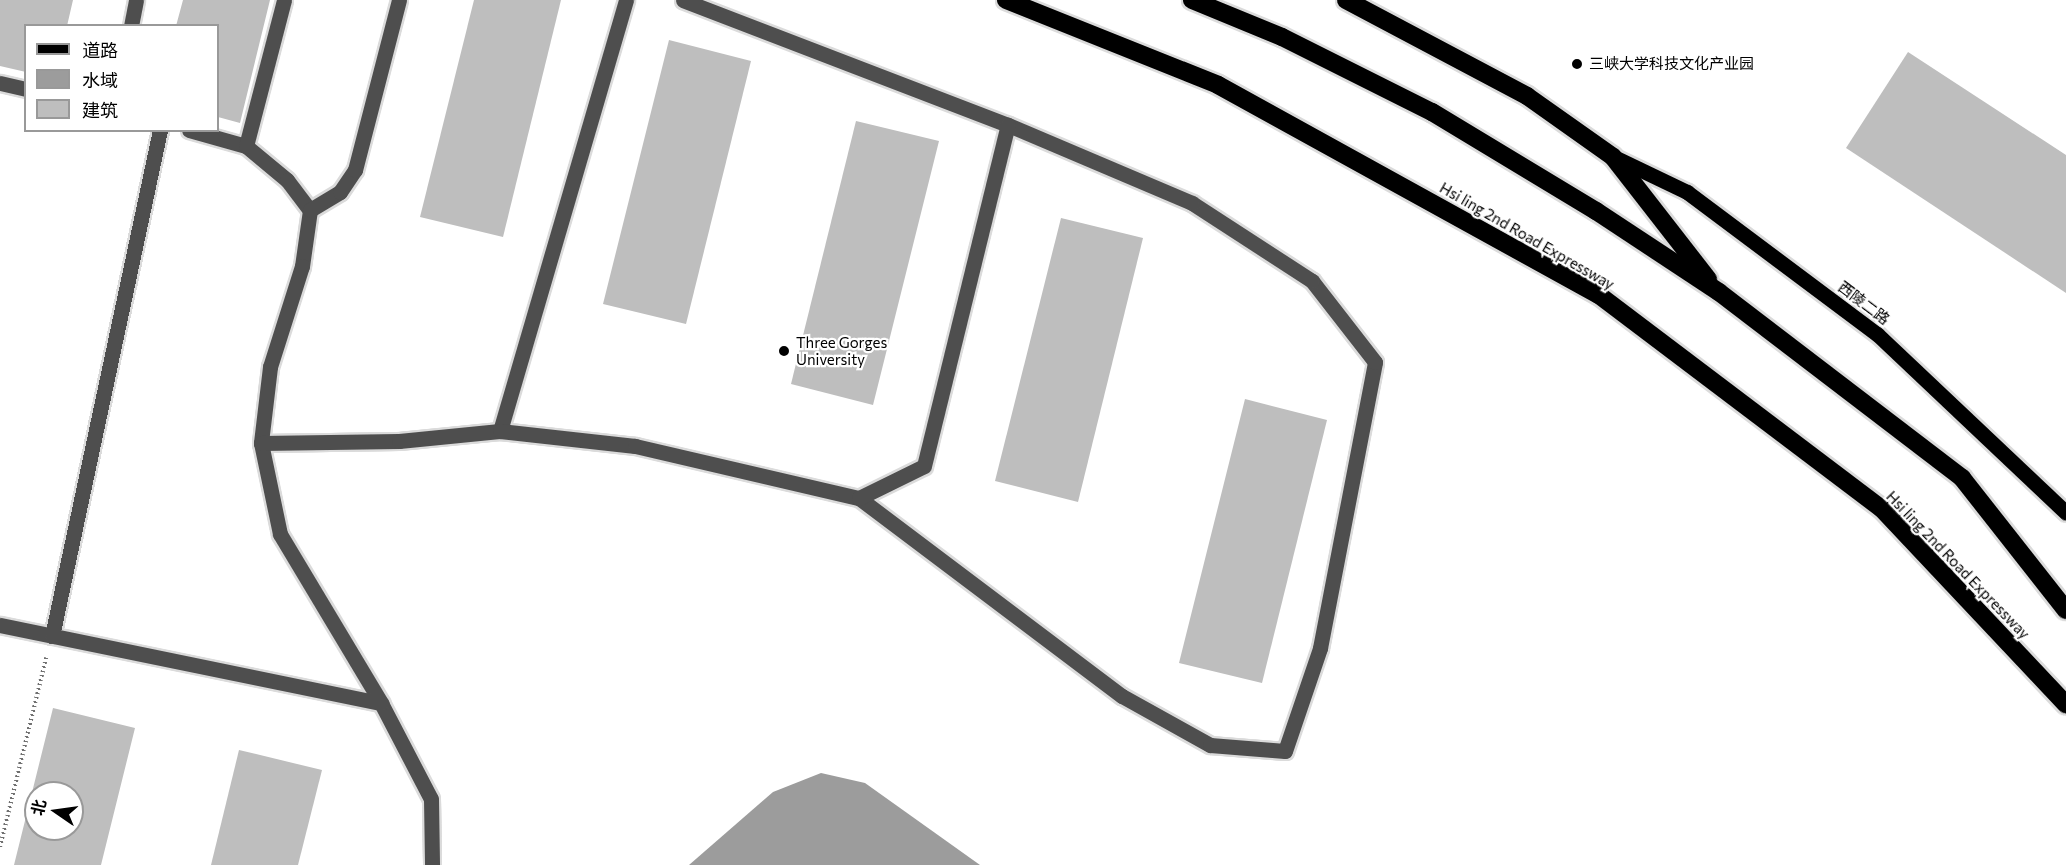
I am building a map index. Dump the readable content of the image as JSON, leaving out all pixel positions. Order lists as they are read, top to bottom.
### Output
{
  "streets": {
    "highway": ["Hsi ling 2nd Road Expressway"],
    "main road": ["西陵二路"]
  },
  "places": ["三峡大学科技文化产业园", "Three Gorges University"],
  "legend": ["道路", "水域", "建筑"],
  "north": "left"
}
